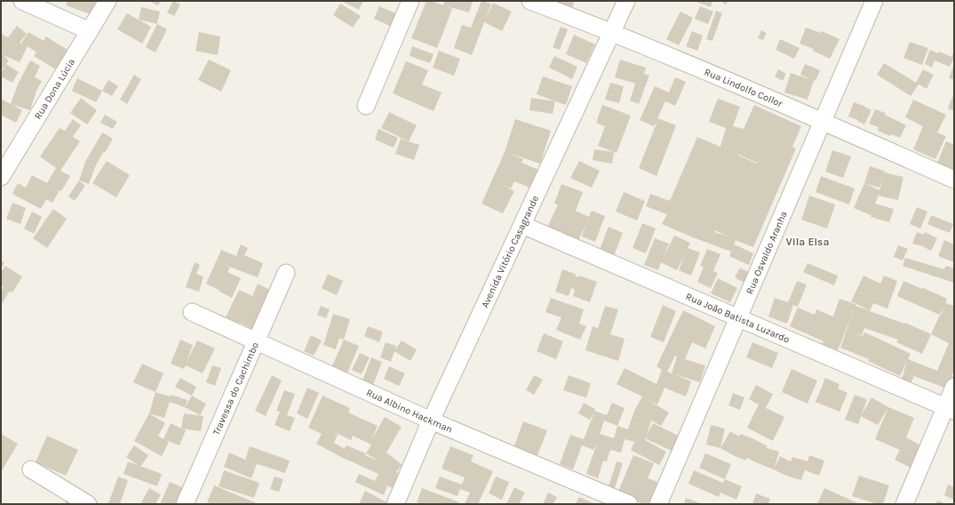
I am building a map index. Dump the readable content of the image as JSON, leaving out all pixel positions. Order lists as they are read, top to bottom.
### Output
{
  "streets": {
    "street": [
      "Rua Lindolfo Collor",
      "Rua Dona Lúcia",
      "Avenida Vitório Casagrande",
      "Rua Osvaldo Aranha",
      "Rua João Batista Luzardo",
      "Travessa do Cachimbo",
      "Rua Albino Hackman"
    ]
  },
  "crossings": [
    ["Rua Lindolfo Collor", "Avenida Vitório Casagrande"],
    ["Rua Lindolfo Collor", "Rua Osvaldo Aranha"],
    ["Avenida Vitório Casagrande", "Rua João Batista Luzardo"],
    ["Avenida Vitório Casagrande", "Rua Albino Hackman"],
    ["Rua Osvaldo Aranha", "Rua João Batista Luzardo"],
    ["Travessa do Cachimbo", "Rua Albino Hackman"]
  ],
  "districts": ["Vila Elsa"]
}
